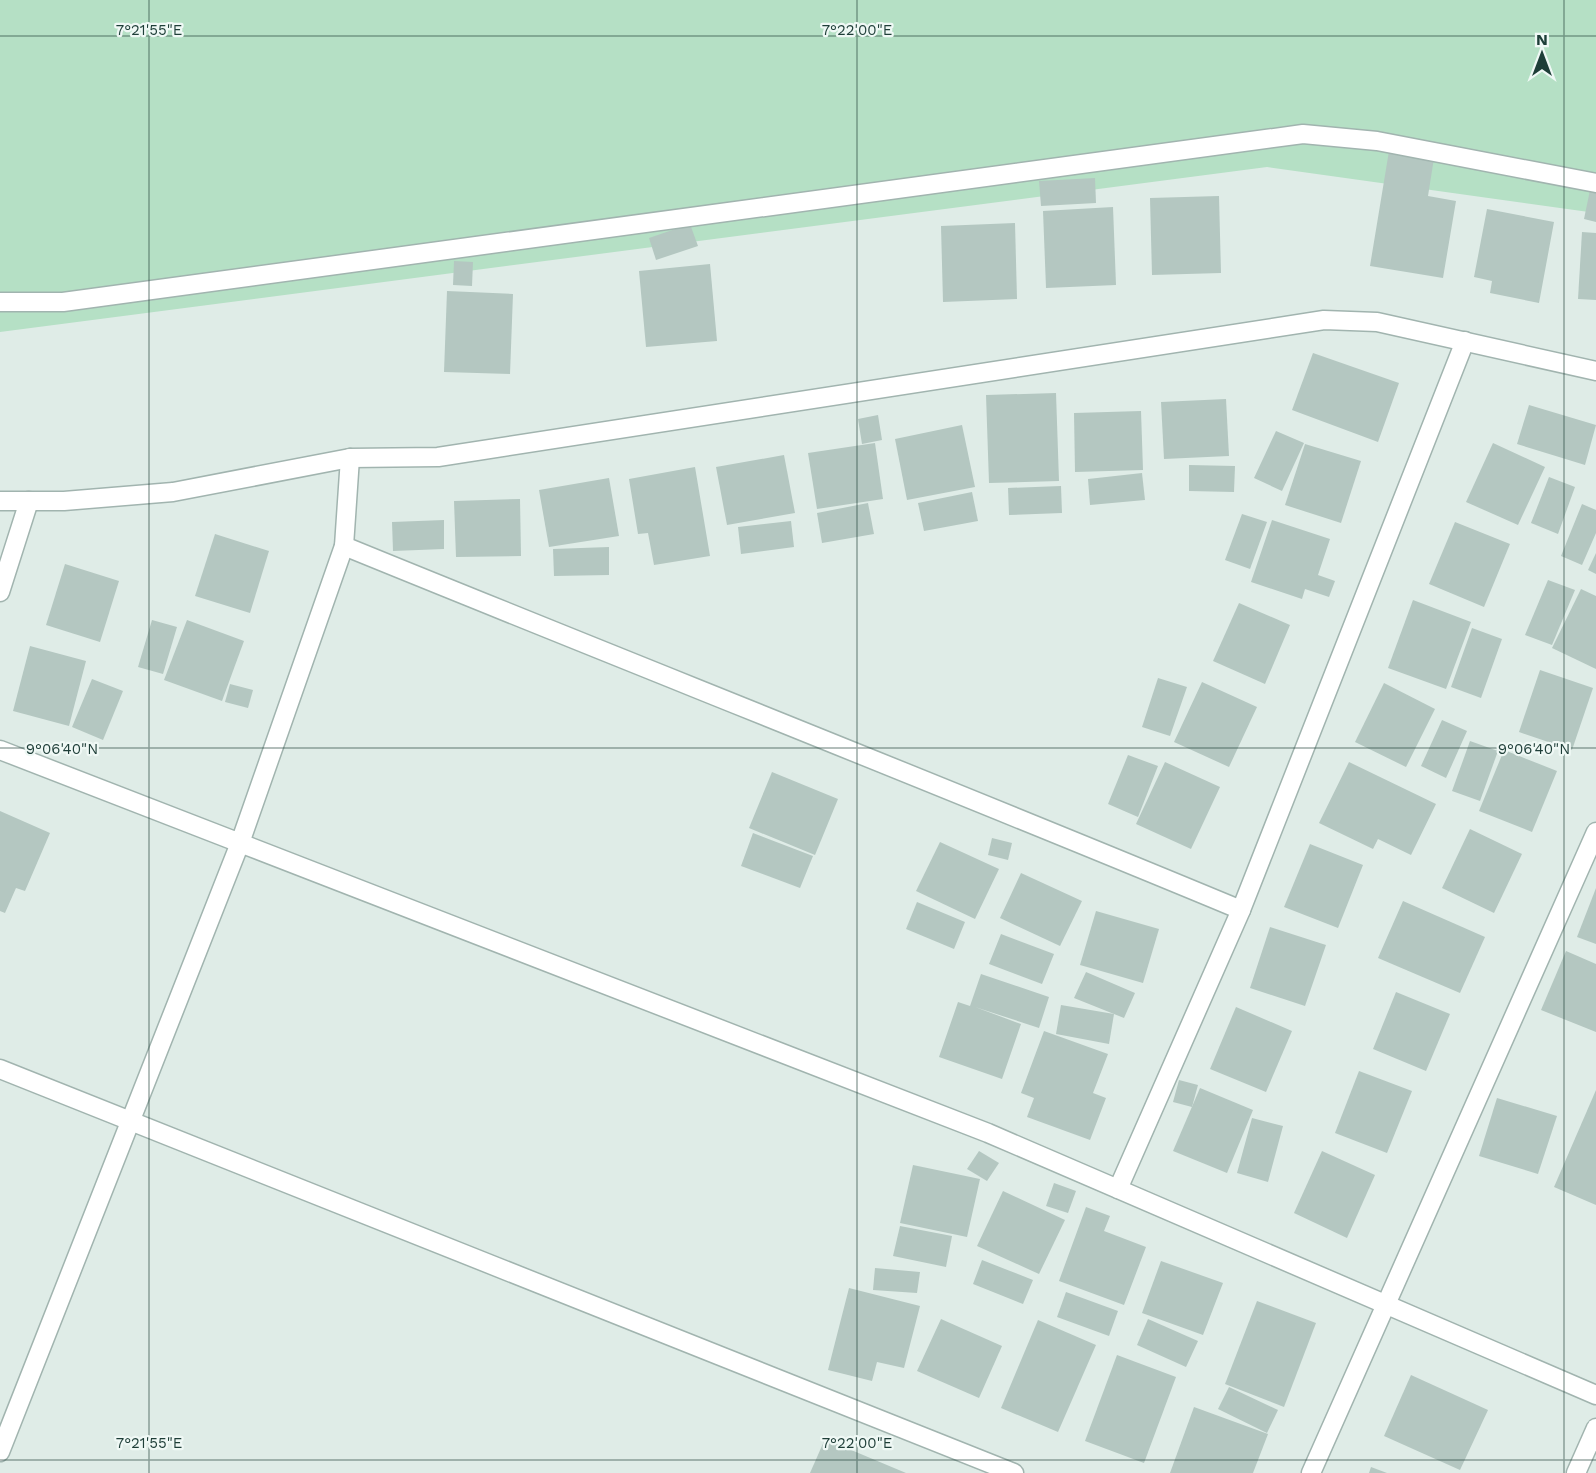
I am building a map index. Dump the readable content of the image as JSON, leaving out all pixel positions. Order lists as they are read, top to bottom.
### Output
{
  "north": "top",
  "coordinates": ["7°21'55\"E", "7°22'00\"E", "9°06'40\"N"]
}
